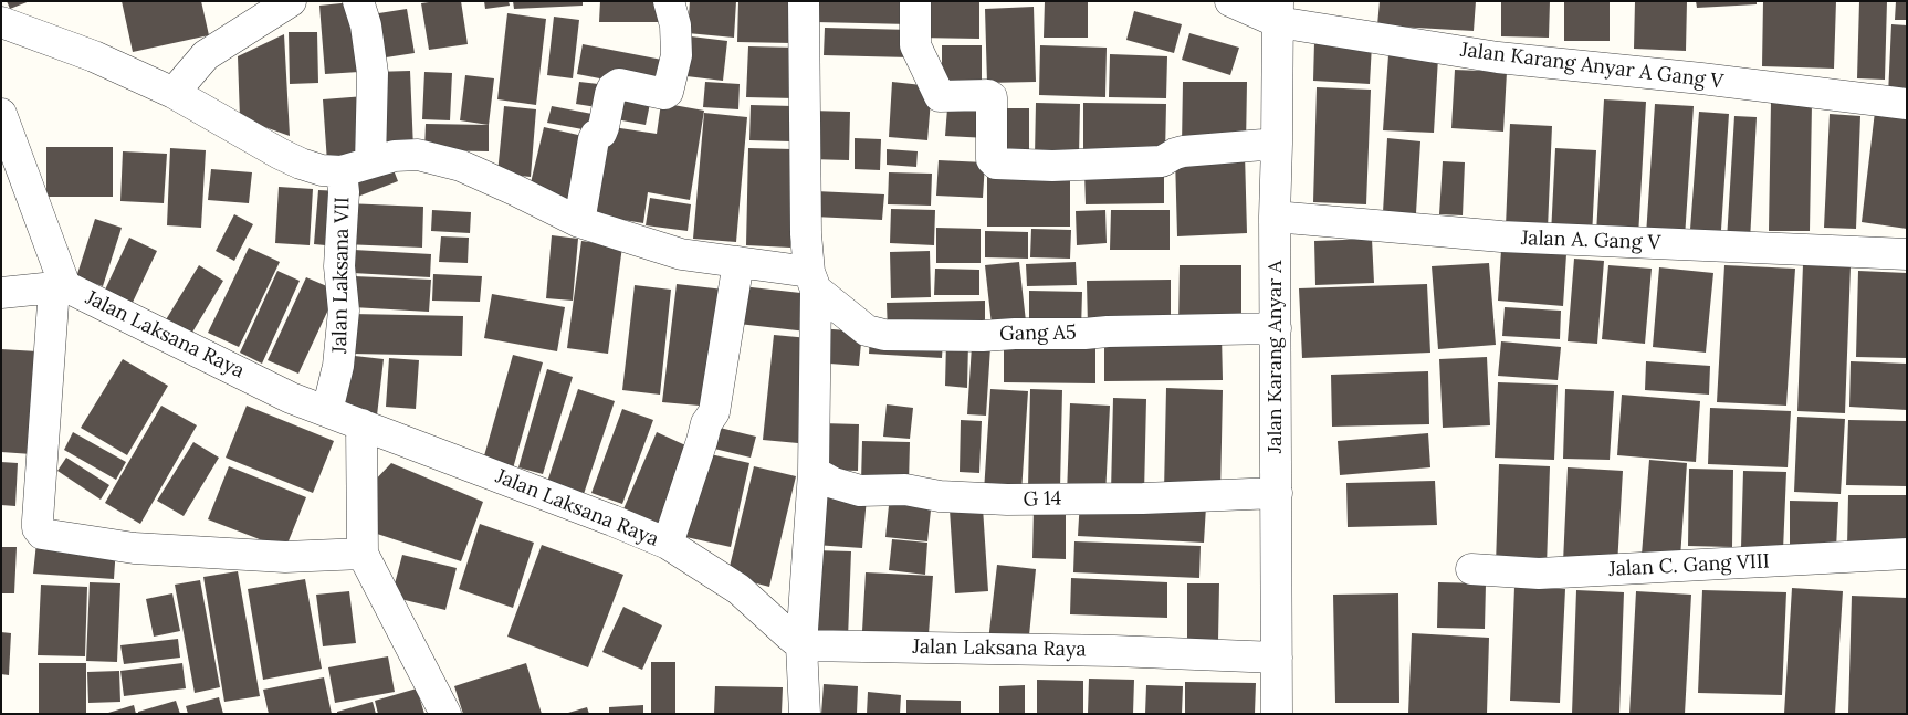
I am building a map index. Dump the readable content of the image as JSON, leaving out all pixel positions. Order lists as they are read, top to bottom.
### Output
{
  "streets": {
    "street": [
      "Jalan Karang Anyar A Gang V",
      "Jalan A. Gang V",
      "Jalan Laksana VII",
      "Gang A5",
      "Jalan Laksana Raya",
      "Jalan Karang Anyar A",
      "G 14",
      "Jalan C. Gang VIII"
    ]
  },
  "crossings": [
    ["Jalan Karang Anyar A Gang V", "Jalan Karang Anyar A"],
    ["Jalan A. Gang V", "Jalan Karang Anyar A"],
    ["Jalan Laksana VII", "Jalan Laksana Raya"],
    ["Gang A5", "Jalan Karang Anyar A"],
    ["Jalan Laksana Raya", "Jalan Karang Anyar A"],
    ["Jalan Karang Anyar A", "G 14"]
  ]
}
